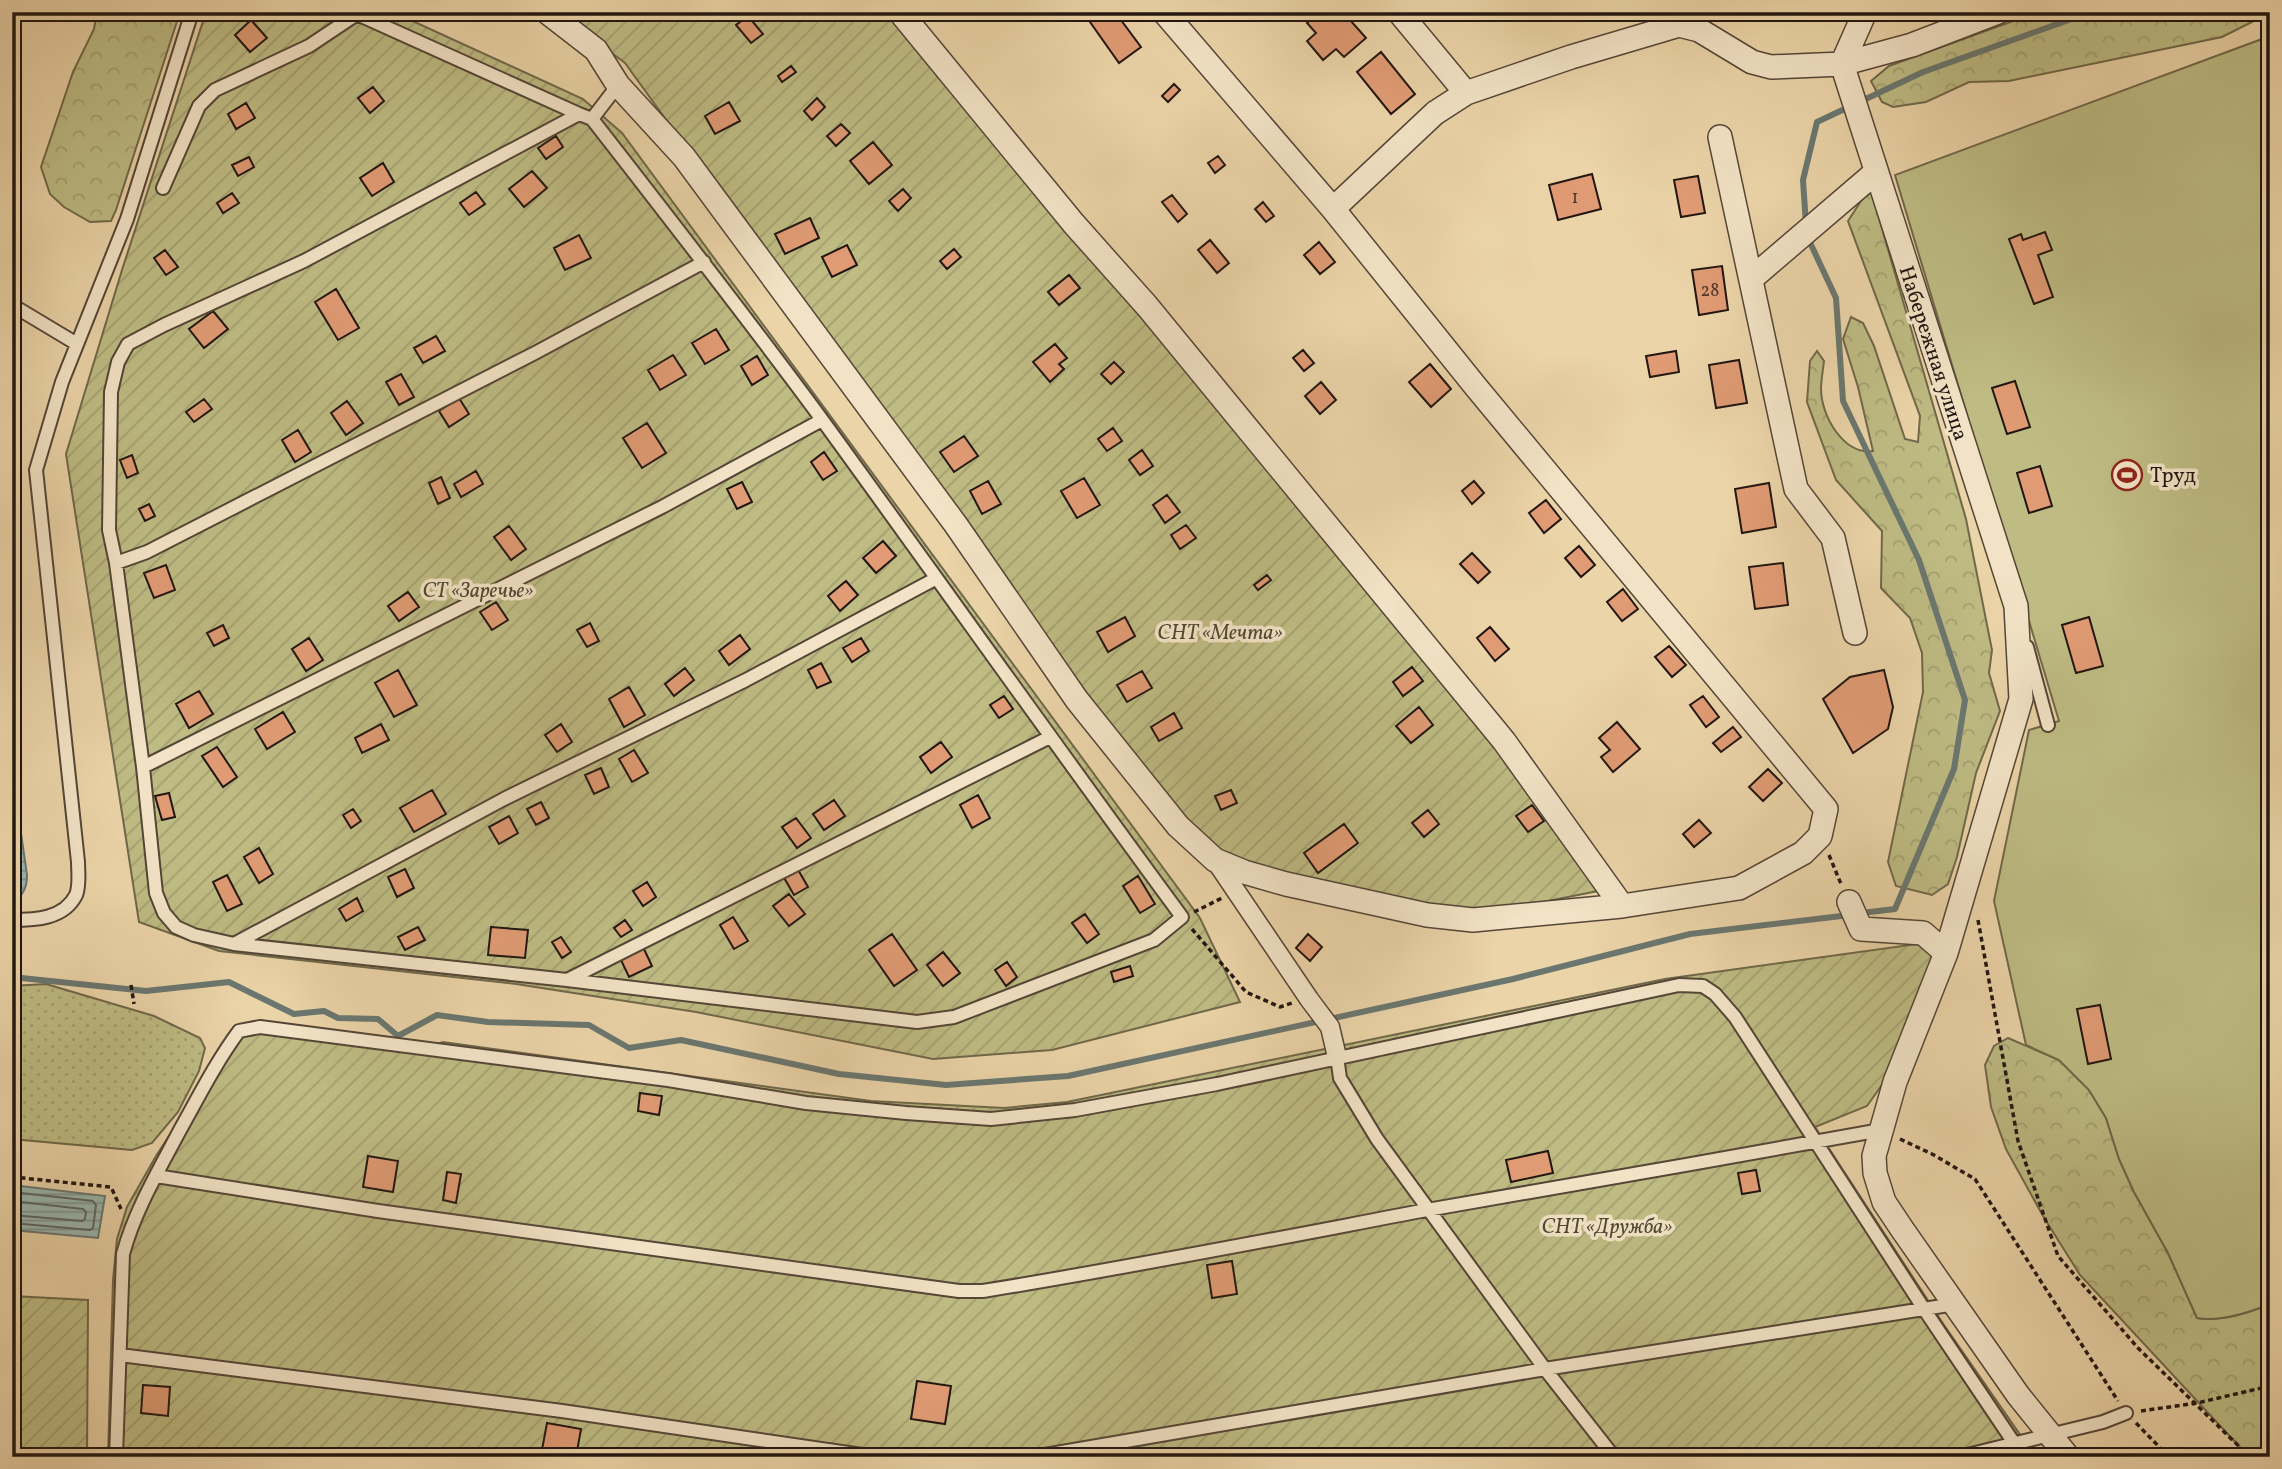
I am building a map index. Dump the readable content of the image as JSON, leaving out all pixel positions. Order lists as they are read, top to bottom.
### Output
{
  "streets": {
    "street": ["Набережная улица"]
  },
  "parks": ["СТ «Заречье»", "СНТ «Мечта»", "СНТ «Дружба»"],
  "places": {
    "sports": ["Труд"]
  },
  "house_numbers": ["1", "28"]
}
